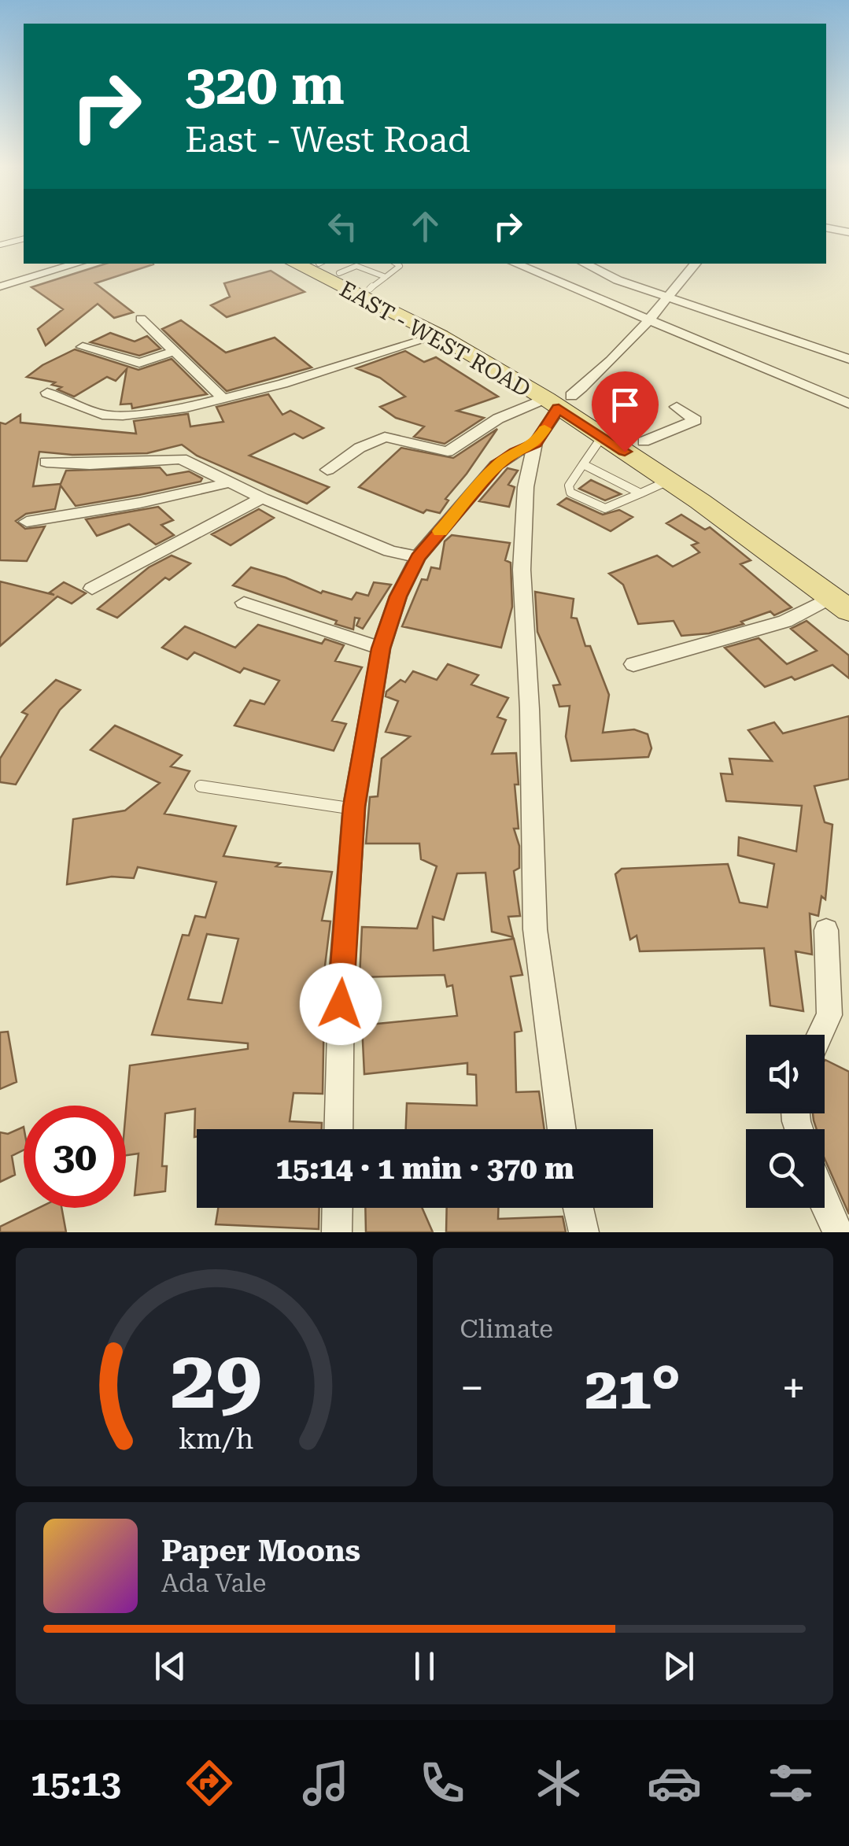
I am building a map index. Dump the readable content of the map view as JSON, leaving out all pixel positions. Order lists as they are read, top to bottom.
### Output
{
  "streets": {
    "main road": ["EAST - WEST ROAD"]
  },
  "page": {
    "turn": ["320 m", "East - West Road"],
    "limit": "30",
    "trip": "15:14 · 1 min · 370 m",
    "tile": "Climate",
    "heat": ["−", "21°", "+"],
    "song": ["Paper Moons", "Ada Vale"],
    "tabs": "15:13",
    "gauge": ["29", "km/h"]
  }
}
